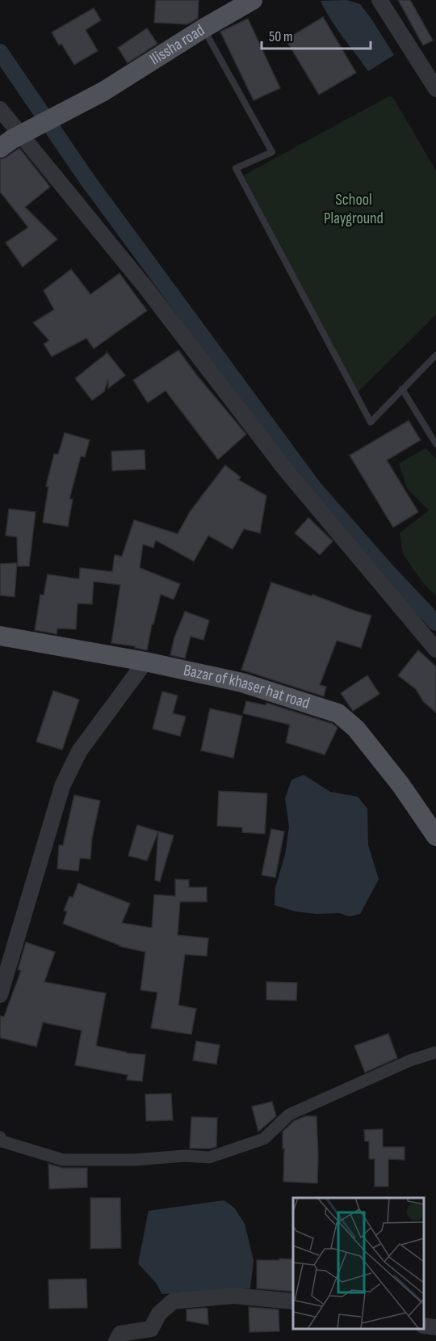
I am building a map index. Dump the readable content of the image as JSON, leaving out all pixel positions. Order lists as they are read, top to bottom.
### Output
{
  "streets": {
    "main road": ["Ilissha road", "Bazar of khaser hat road"]
  },
  "parks": ["School Playground"],
  "scale_bar": "50 m"
}
